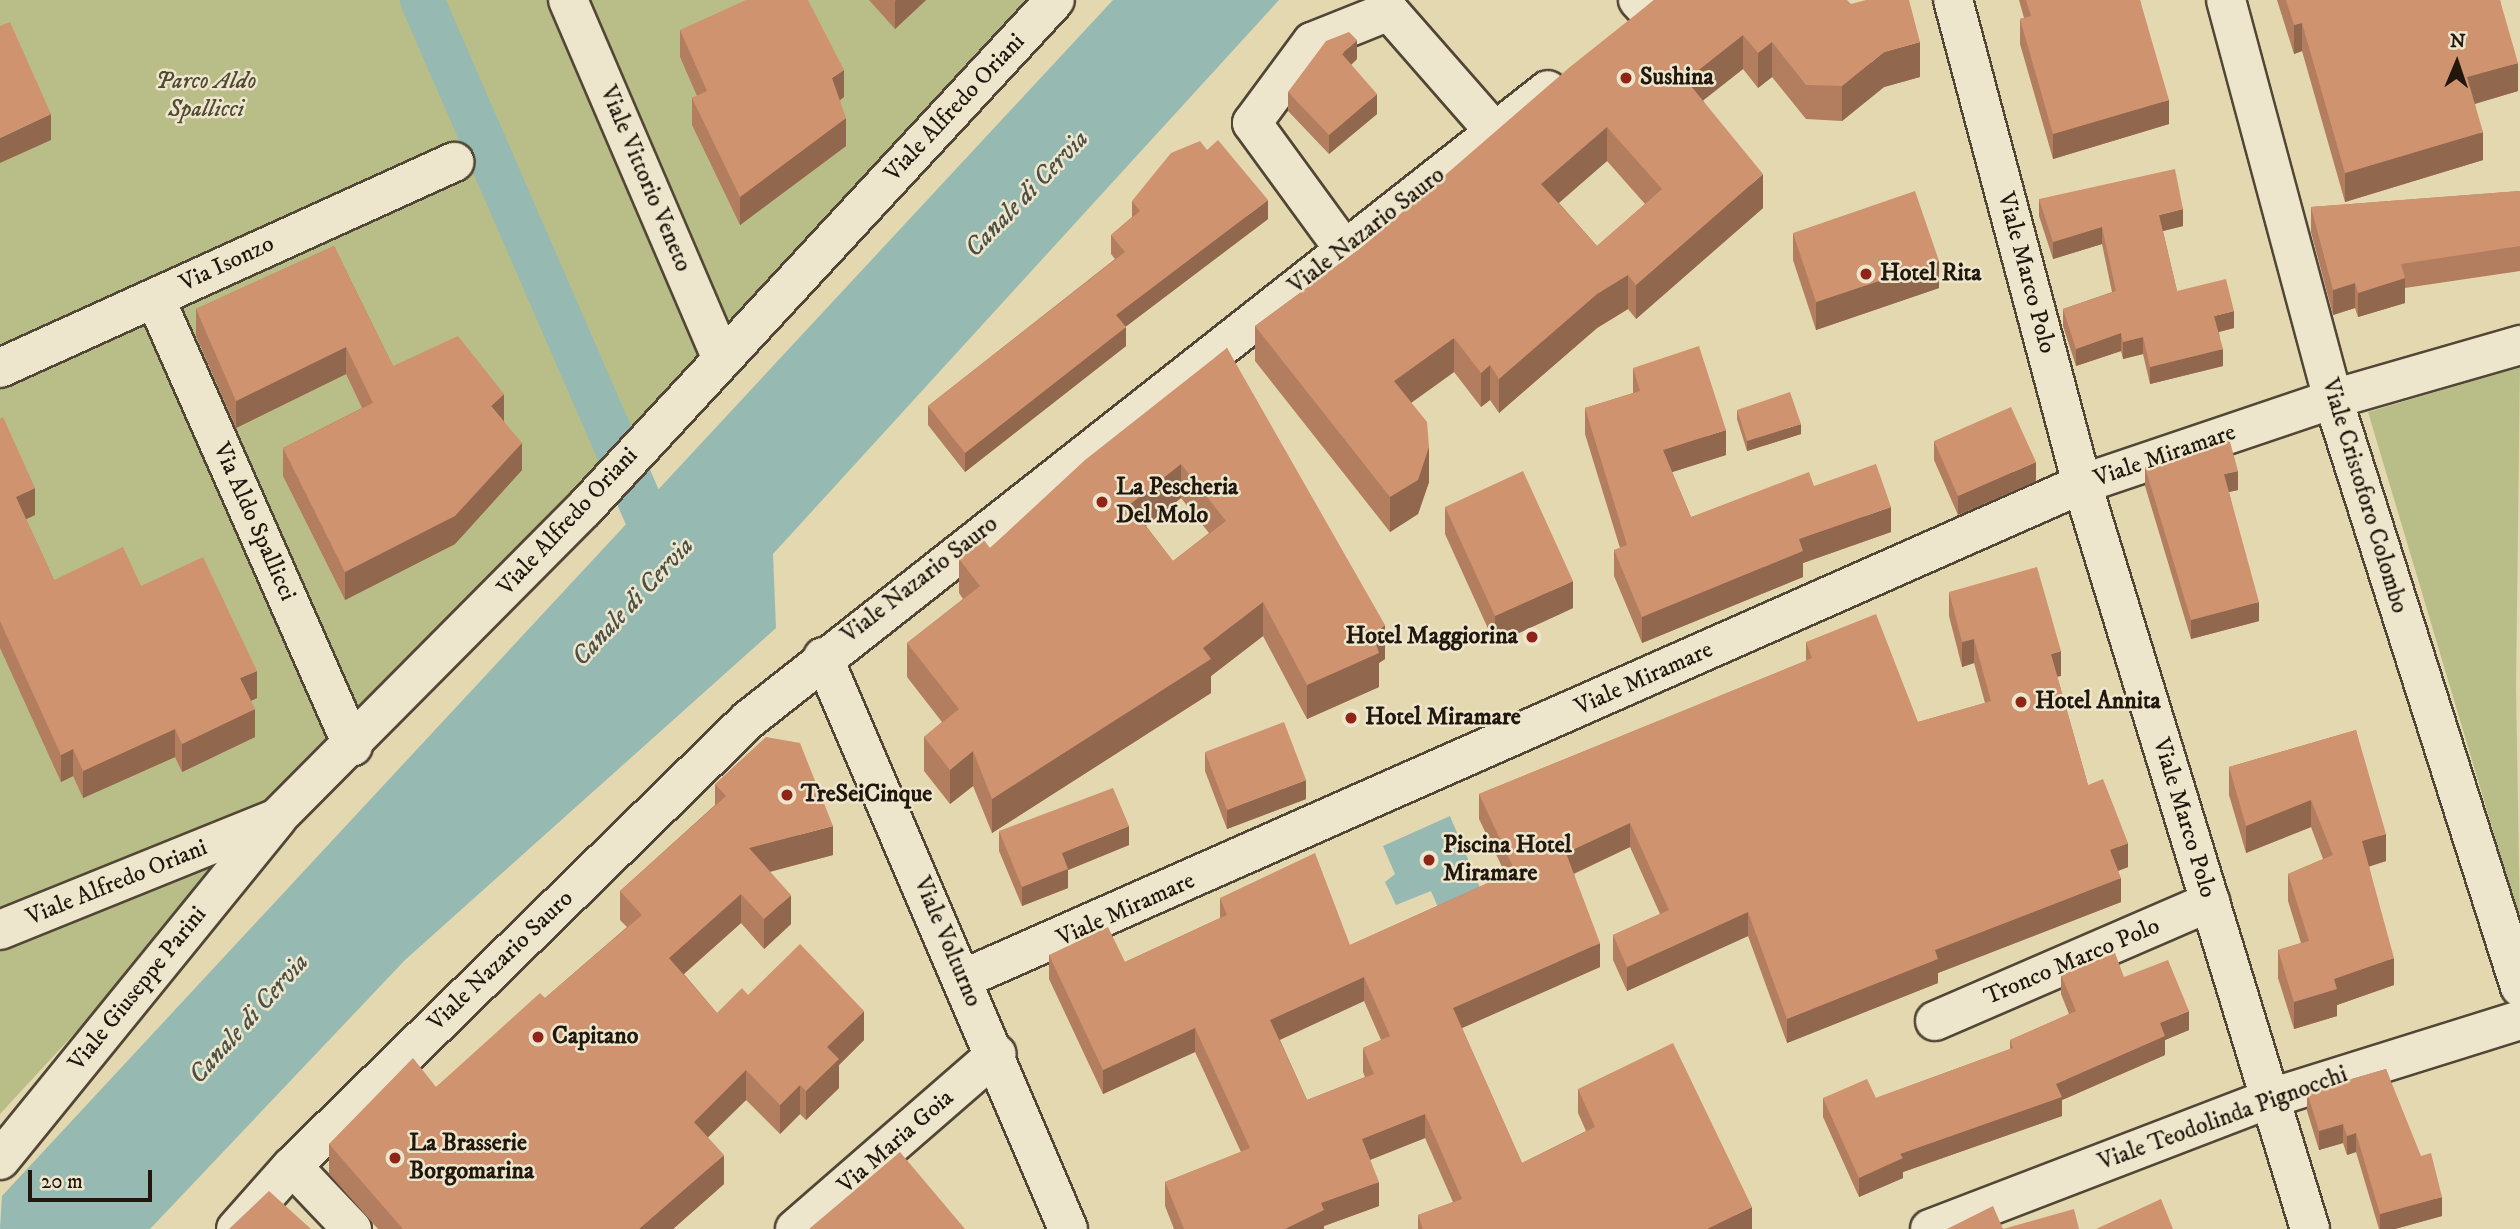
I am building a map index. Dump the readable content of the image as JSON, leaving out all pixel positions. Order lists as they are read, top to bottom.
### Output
{
  "streets": {
    "street": [
      "Viale Alfredo Oriani",
      "Viale Vittorio Veneto",
      "Viale Nazario Sauro",
      "Via Isonzo",
      "Viale Marco Polo",
      "Viale Miramare",
      "Viale Cristoforo Colombo",
      "Via Aldo Spallicci",
      "Viale Volturno",
      "Tronco Marco Polo",
      "Viale Giuseppe Parini",
      "Viale Teodolinda Pignocchi",
      "Via Maria Goia"
    ]
  },
  "crossings": [
    ["Viale Alfredo Oriani", "Viale Vittorio Veneto"],
    ["Viale Alfredo Oriani", "Via Aldo Spallicci"],
    ["Viale Alfredo Oriani", "Viale Giuseppe Parini"],
    ["Viale Nazario Sauro", "Viale Volturno"],
    ["Via Isonzo", "Via Aldo Spallicci"],
    ["Viale Marco Polo", "Viale Miramare"],
    ["Viale Marco Polo", "Tronco Marco Polo"],
    ["Viale Marco Polo", "Viale Teodolinda Pignocchi"],
    ["Viale Miramare", "Viale Cristoforo Colombo"],
    ["Viale Miramare", "Viale Volturno"],
    ["Viale Volturno", "Via Maria Goia"]
  ],
  "water": ["Canale di Cervia"],
  "parks": ["Parco Aldo Spallicci"],
  "places": [
    "Sushina",
    "Hotel Rita",
    "La Pescheria Del Molo",
    "Hotel Maggiorina",
    "Hotel Annita",
    "Hotel Miramare",
    "TreSeiCinque",
    "Piscina Hotel Miramare",
    "Capitano",
    "La Brasserie Borgomarina"
  ],
  "scale_bar": "20 m",
  "north": "top"
}
